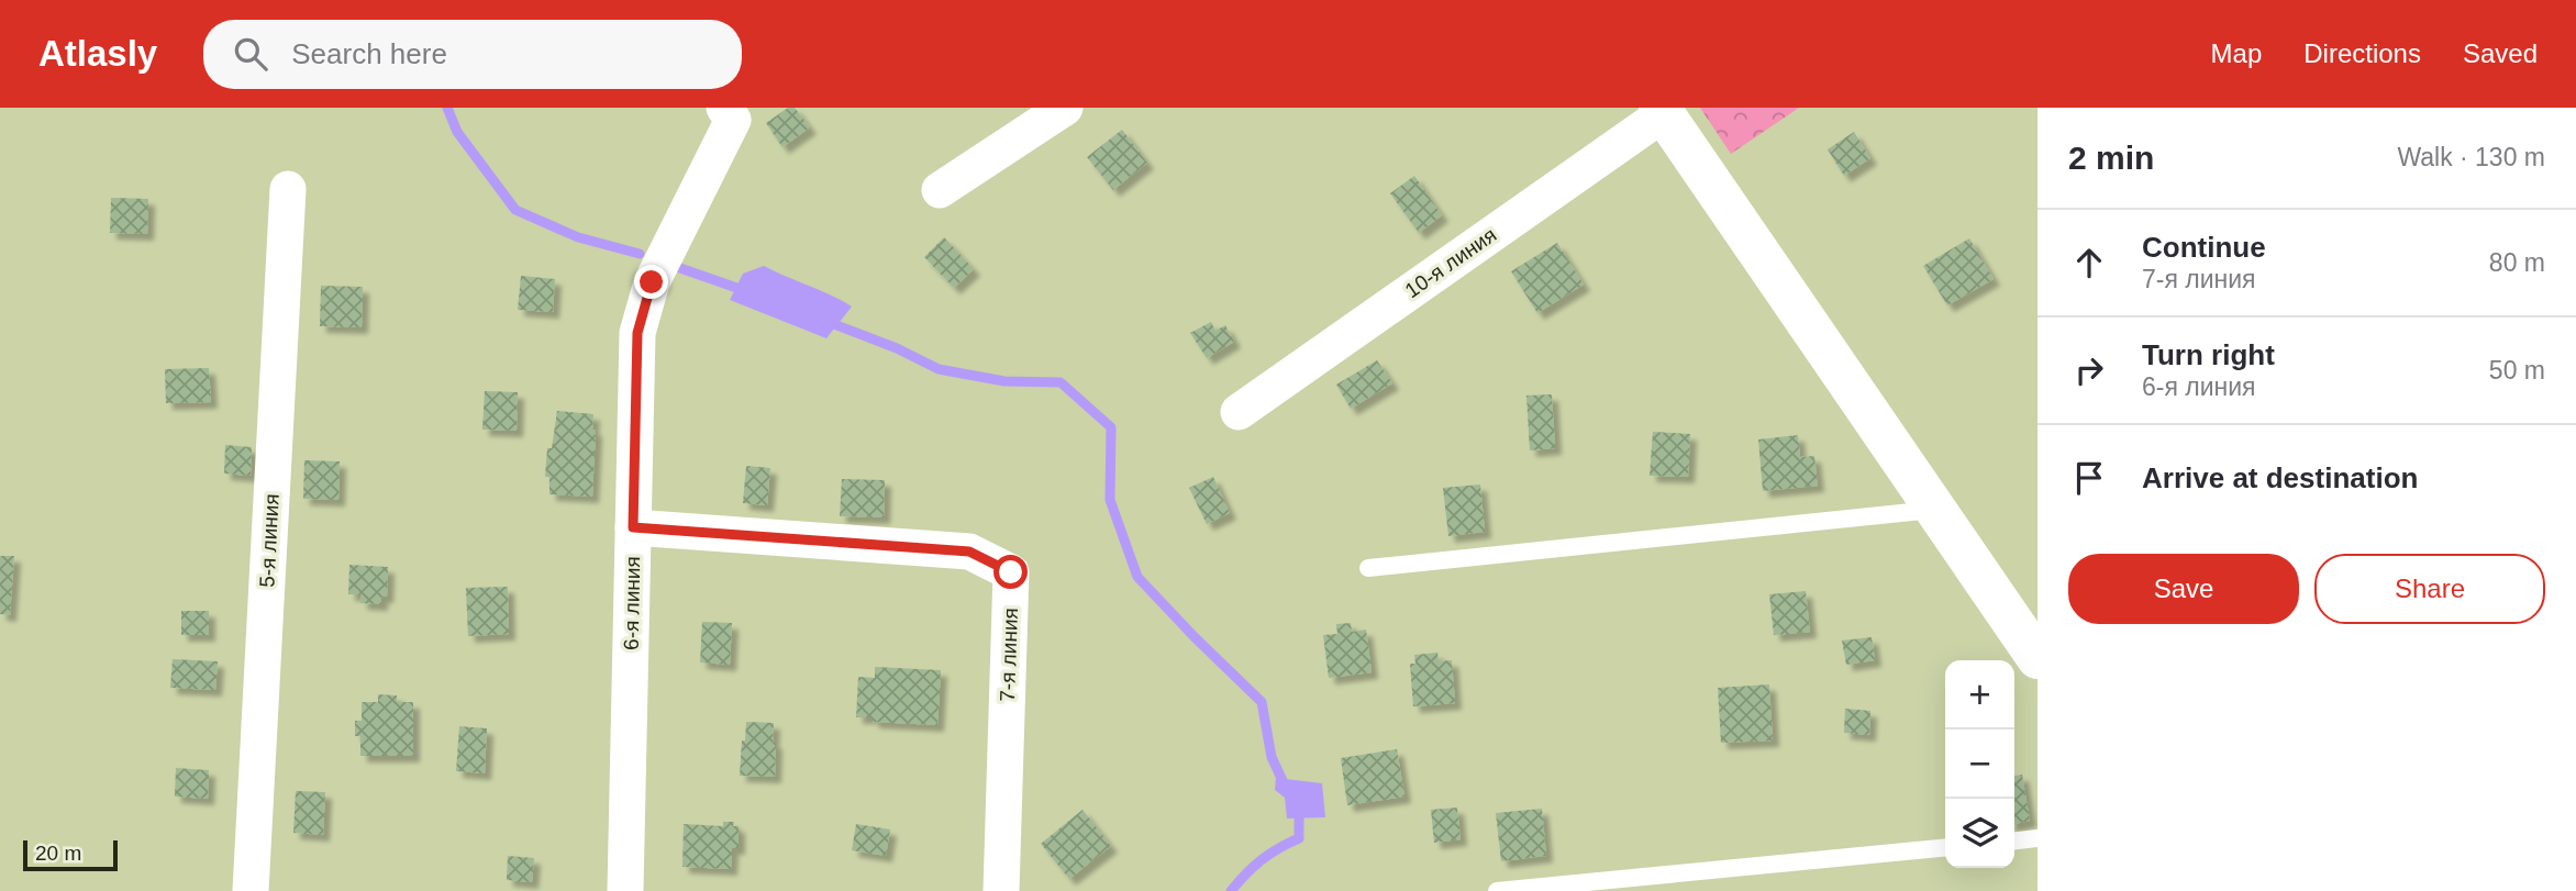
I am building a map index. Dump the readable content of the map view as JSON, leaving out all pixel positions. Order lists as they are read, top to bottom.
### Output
{
  "streets": {
    "street": [
      "10-я линия",
      "5-я линия",
      "6-я линия",
      "7-я линия"
    ]
  },
  "crossings": [
    ["6-я линия", "7-я линия"]
  ],
  "scale_bar": "20 m",
  "page": {
    "header": "Atlasly",
    "search": "Search here",
    "nav": ["Map", "Directions", "Saved"],
    "heading": ["2 min", "Walk · 130 m"],
    "list": [
      ["Continue", "7-я линия", "80 m"],
      ["Turn right", "6-я линия", "50 m"],
      "Arrive at destination"
    ],
    "buttons": ["Save", "Share"],
    "map_buttons": ["+", "−"],
    "scale": "20 m"
  }
}
